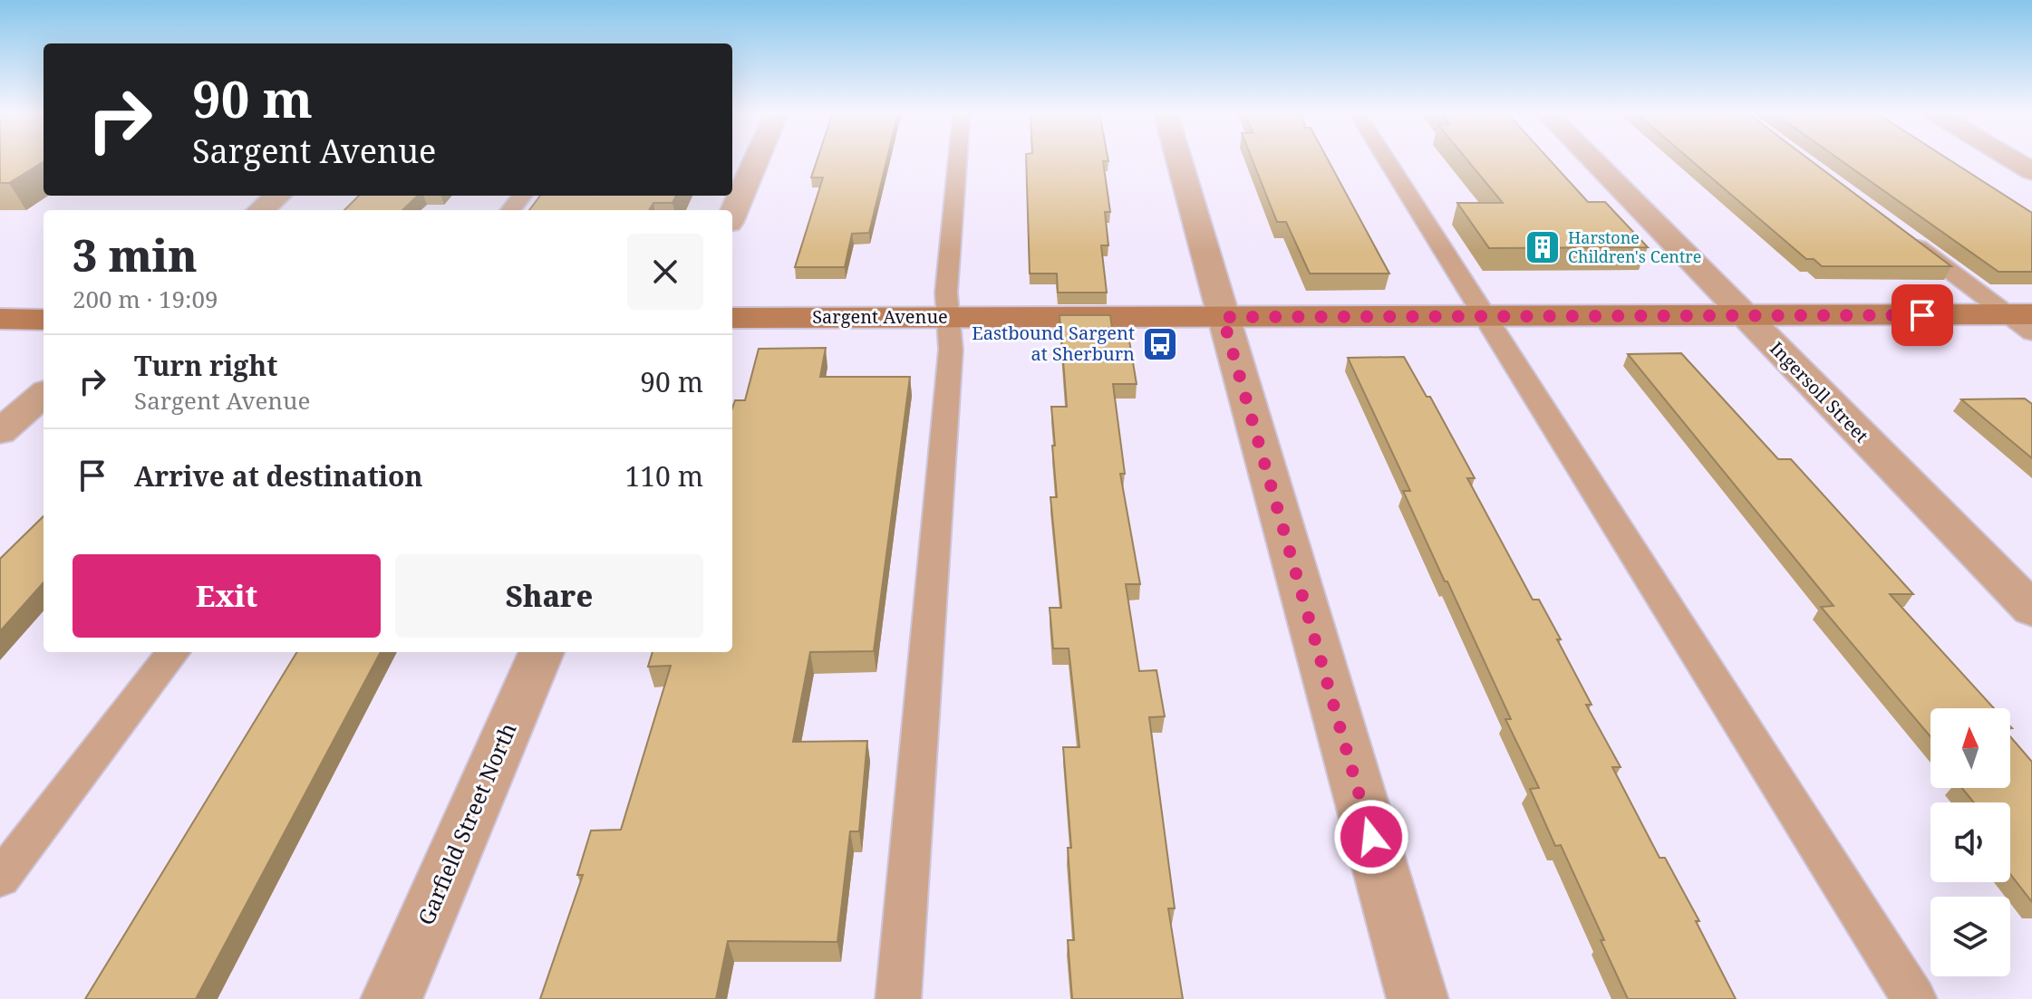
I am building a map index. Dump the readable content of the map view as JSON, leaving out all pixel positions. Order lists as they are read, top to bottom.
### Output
{
  "streets": {
    "main road": ["Sargent Avenue"],
    "street": ["Ingersoll Street", "Garfield Street North"]
  },
  "crossings": [
    ["Sargent Avenue", "Ingersoll Street"]
  ],
  "places": {
    "building": ["Harstone Children's Centre"],
    "bus stop": ["Eastbound Sargent at Sherburn"]
  },
  "north": "top",
  "page": {
    "turn": ["90 m", "Sargent Avenue"],
    "heading": ["3 min", "200 m · 19:09"],
    "list": [
      {
        "name": "Turn right",
        "note": "Sargent Avenue",
        "value": "90 m"
      },
      {
        "name": "Arrive at destination",
        "value": "110 m"
      }
    ],
    "buttons": ["Exit", "Share"]
  }
}
